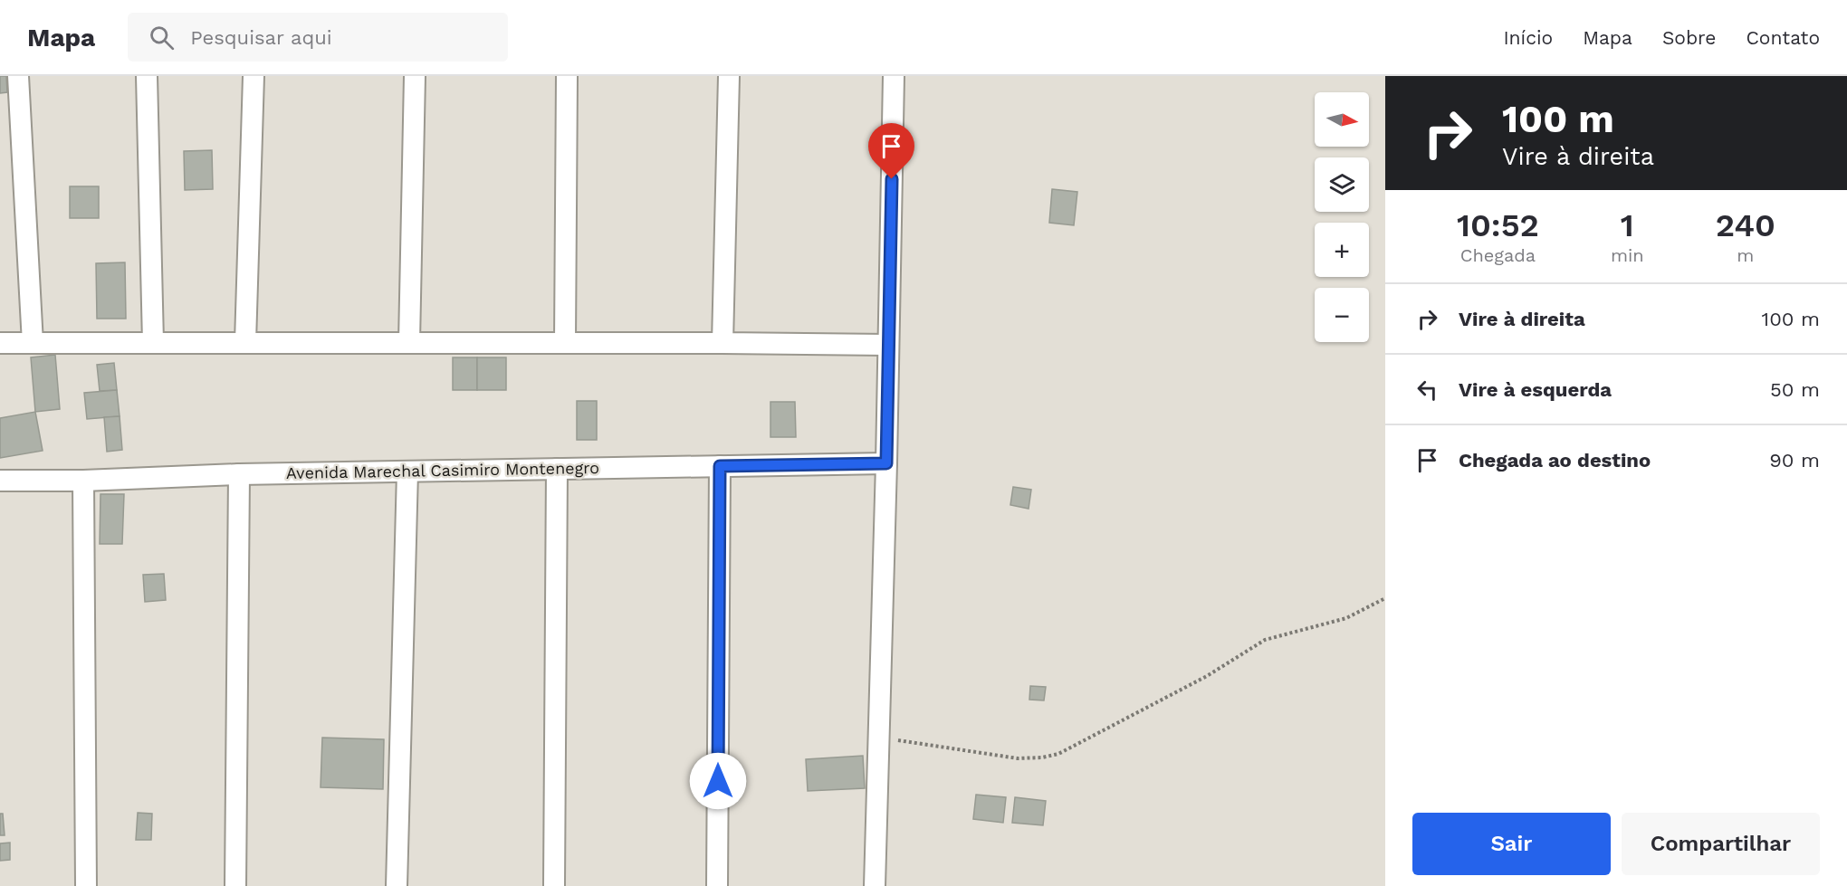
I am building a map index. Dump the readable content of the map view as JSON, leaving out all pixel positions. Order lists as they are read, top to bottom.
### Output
{
  "streets": {
    "street": ["Avenida Marechal Casimiro Montenegro"]
  },
  "north": "right",
  "page": {
    "header": "Mapa",
    "search": "Pesquisar aqui",
    "nav": [
      "Início",
      "Mapa",
      "Sobre",
      "Contato"
    ],
    "turn": ["100 m", "Vire à direita"],
    "map_buttons": ["+", "−"],
    "eta": [
      "10:52",
      "Chegada",
      "1",
      "min",
      "240",
      "m"
    ],
    "list": [
      {
        "name": "Vire à direita",
        "value": "100 m"
      },
      {
        "name": "Vire à esquerda",
        "value": "50 m"
      },
      {
        "name": "Chegada ao destino",
        "value": "90 m"
      }
    ],
    "buttons": ["Sair", "Compartilhar"]
  }
}
